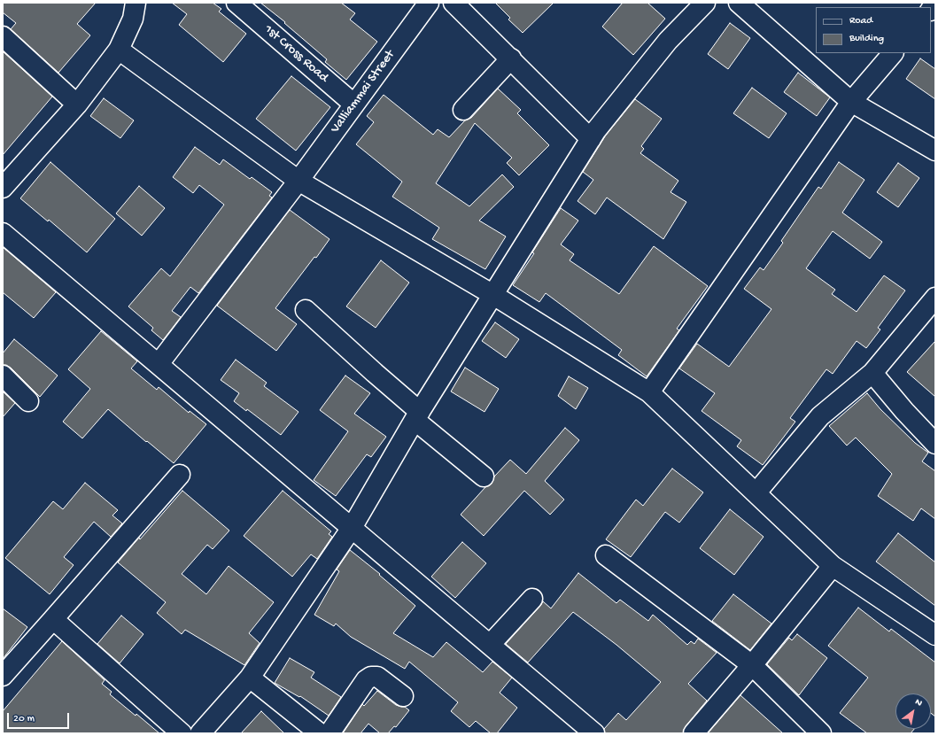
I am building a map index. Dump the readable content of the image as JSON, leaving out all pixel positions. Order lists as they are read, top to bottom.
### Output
{
  "streets": {
    "street": ["1st Cross Road", "Valliammai Street"]
  },
  "crossings": [
    ["1st Cross Road", "Valliammai Street"]
  ],
  "legend": ["Road", "Building"],
  "scale_bar": "20 m",
  "north": "top right"
}
